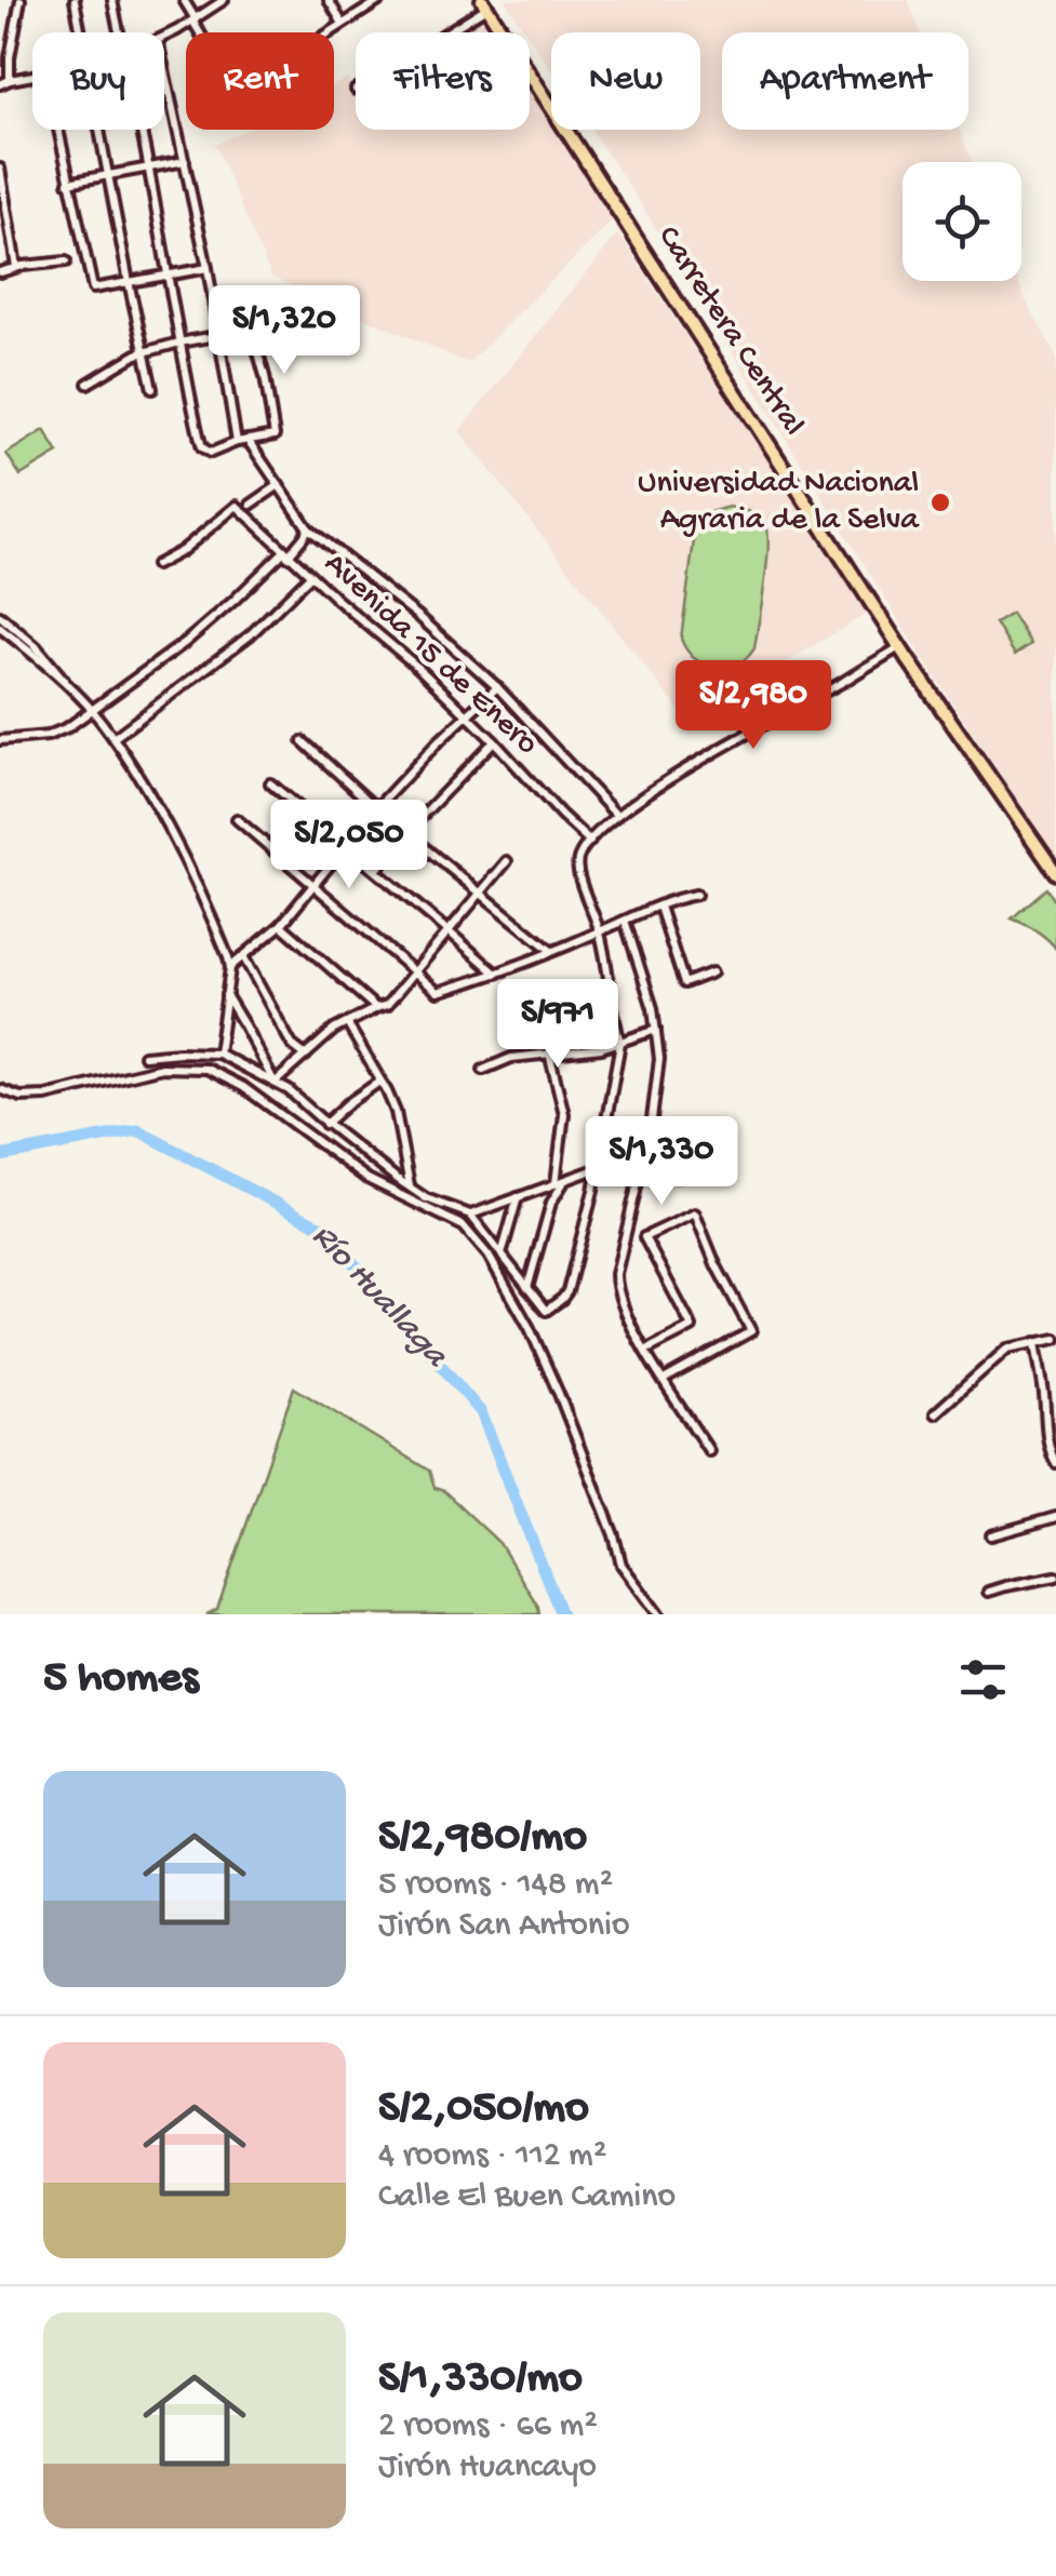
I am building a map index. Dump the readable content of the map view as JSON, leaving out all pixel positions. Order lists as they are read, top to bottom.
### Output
{
  "streets": {
    "highway": ["Carretera Central"],
    "street": ["Avenida 15 de Enero"]
  },
  "water": ["Río Huallaga"],
  "places": ["Universidad Nacional Agraria de la Selva"],
  "page": {
    "chip": [
      "Buy",
      "Rent",
      "Filters",
      "New",
      "Apartment"
    ],
    "price": [
      "S/1,320",
      "S/2,980",
      "S/2,050",
      "S/971",
      "S/1,330"
    ],
    "heading": "5 homes",
    "list": [
      {
        "name": "S/2,980/mo",
        "note": "5 rooms · 148 m² · Jirón San Antonio"
      },
      {
        "name": "S/2,050/mo",
        "note": "4 rooms · 112 m² · Calle El Buen Camino"
      },
      {
        "name": "S/1,330/mo",
        "note": "2 rooms · 66 m² · Jirón Huancayo"
      }
    ]
  }
}
